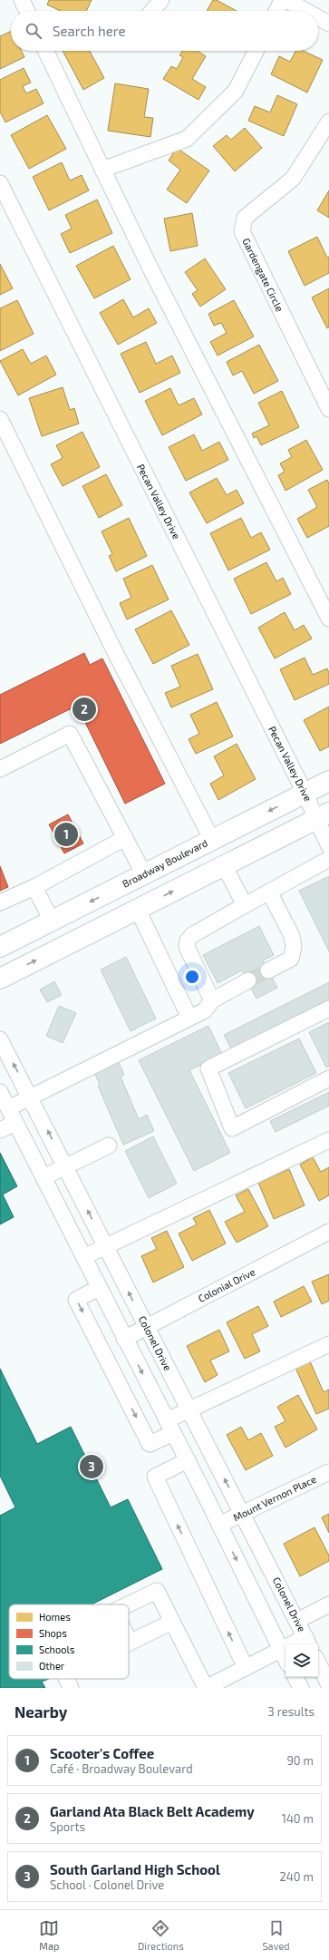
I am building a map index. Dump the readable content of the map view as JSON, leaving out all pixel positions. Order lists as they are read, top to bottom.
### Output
{
  "streets": {
    "main road": ["Broadway Boulevard"],
    "street": [
      "Gardengate Circle",
      "Pecan Valley Drive",
      "Colonial Drive",
      "Colonel Drive",
      "Mount Vernon Place"
    ]
  },
  "crossings": [
    ["Pecan Valley Drive", "Broadway Boulevard"],
    ["Colonial Drive", "Colonel Drive"],
    ["Colonel Drive", "Mount Vernon Place"]
  ],
  "legend": [
    "Homes",
    "Shops",
    "Schools",
    "Other"
  ],
  "page": {
    "search": "Search here",
    "pins": ["2", "1", "3"],
    "heading": ["Nearby", "3 results"],
    "list": [
      {
        "mark": "1",
        "name": "Scooter's Coffee",
        "note": "Café · Broadway Boulevard",
        "value": "90 m"
      },
      {
        "mark": "2",
        "name": "Garland Ata Black Belt Academy",
        "note": "Sports",
        "value": "140 m"
      },
      {
        "mark": "3",
        "name": "South Garland High School",
        "note": "School · Colonel Drive",
        "value": "240 m"
      }
    ],
    "nav": ["Map", "Directions", "Saved"]
  }
}
